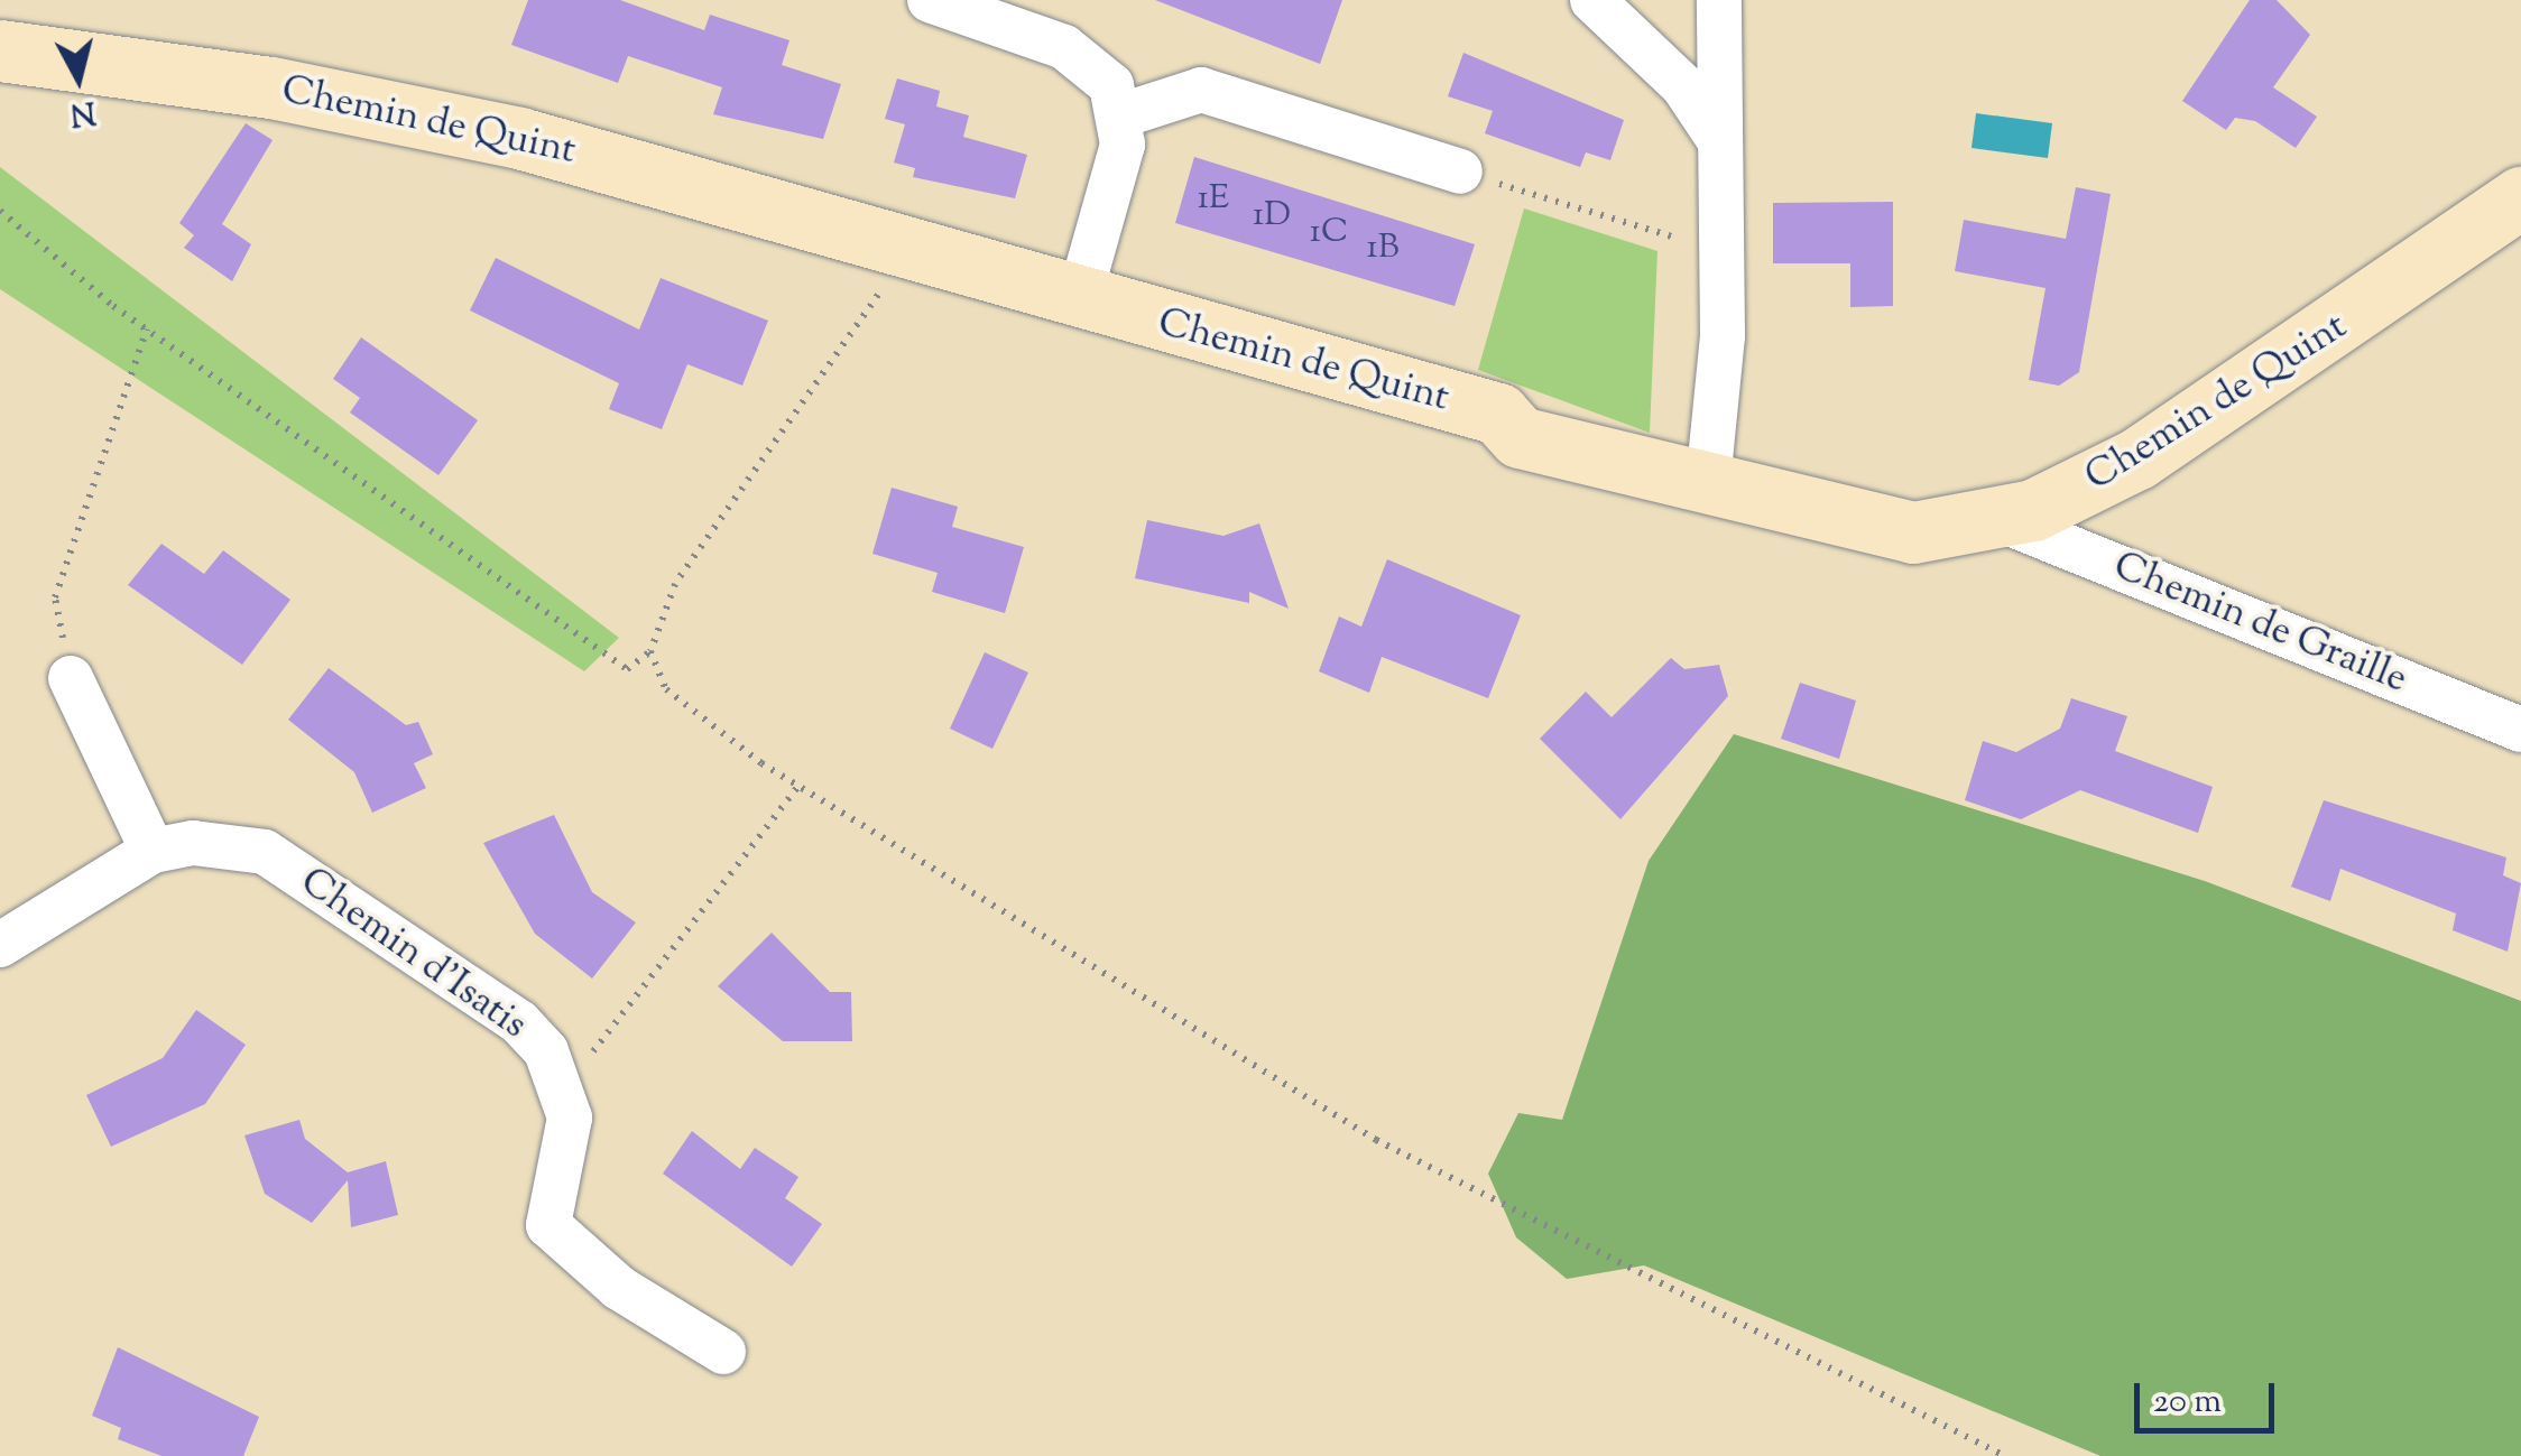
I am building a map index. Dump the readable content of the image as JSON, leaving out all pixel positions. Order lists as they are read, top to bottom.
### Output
{
  "streets": {
    "street": ["Chemin de Quint", "Chemin de Graille", "Chemin d'Isatis"]
  },
  "crossings": [
    ["Chemin de Quint", "Chemin de Graille"]
  ],
  "house_numbers": [
    "1E",
    "1D",
    "1C",
    "1B"
  ],
  "scale_bar": "20 m",
  "north": "bottom"
}
